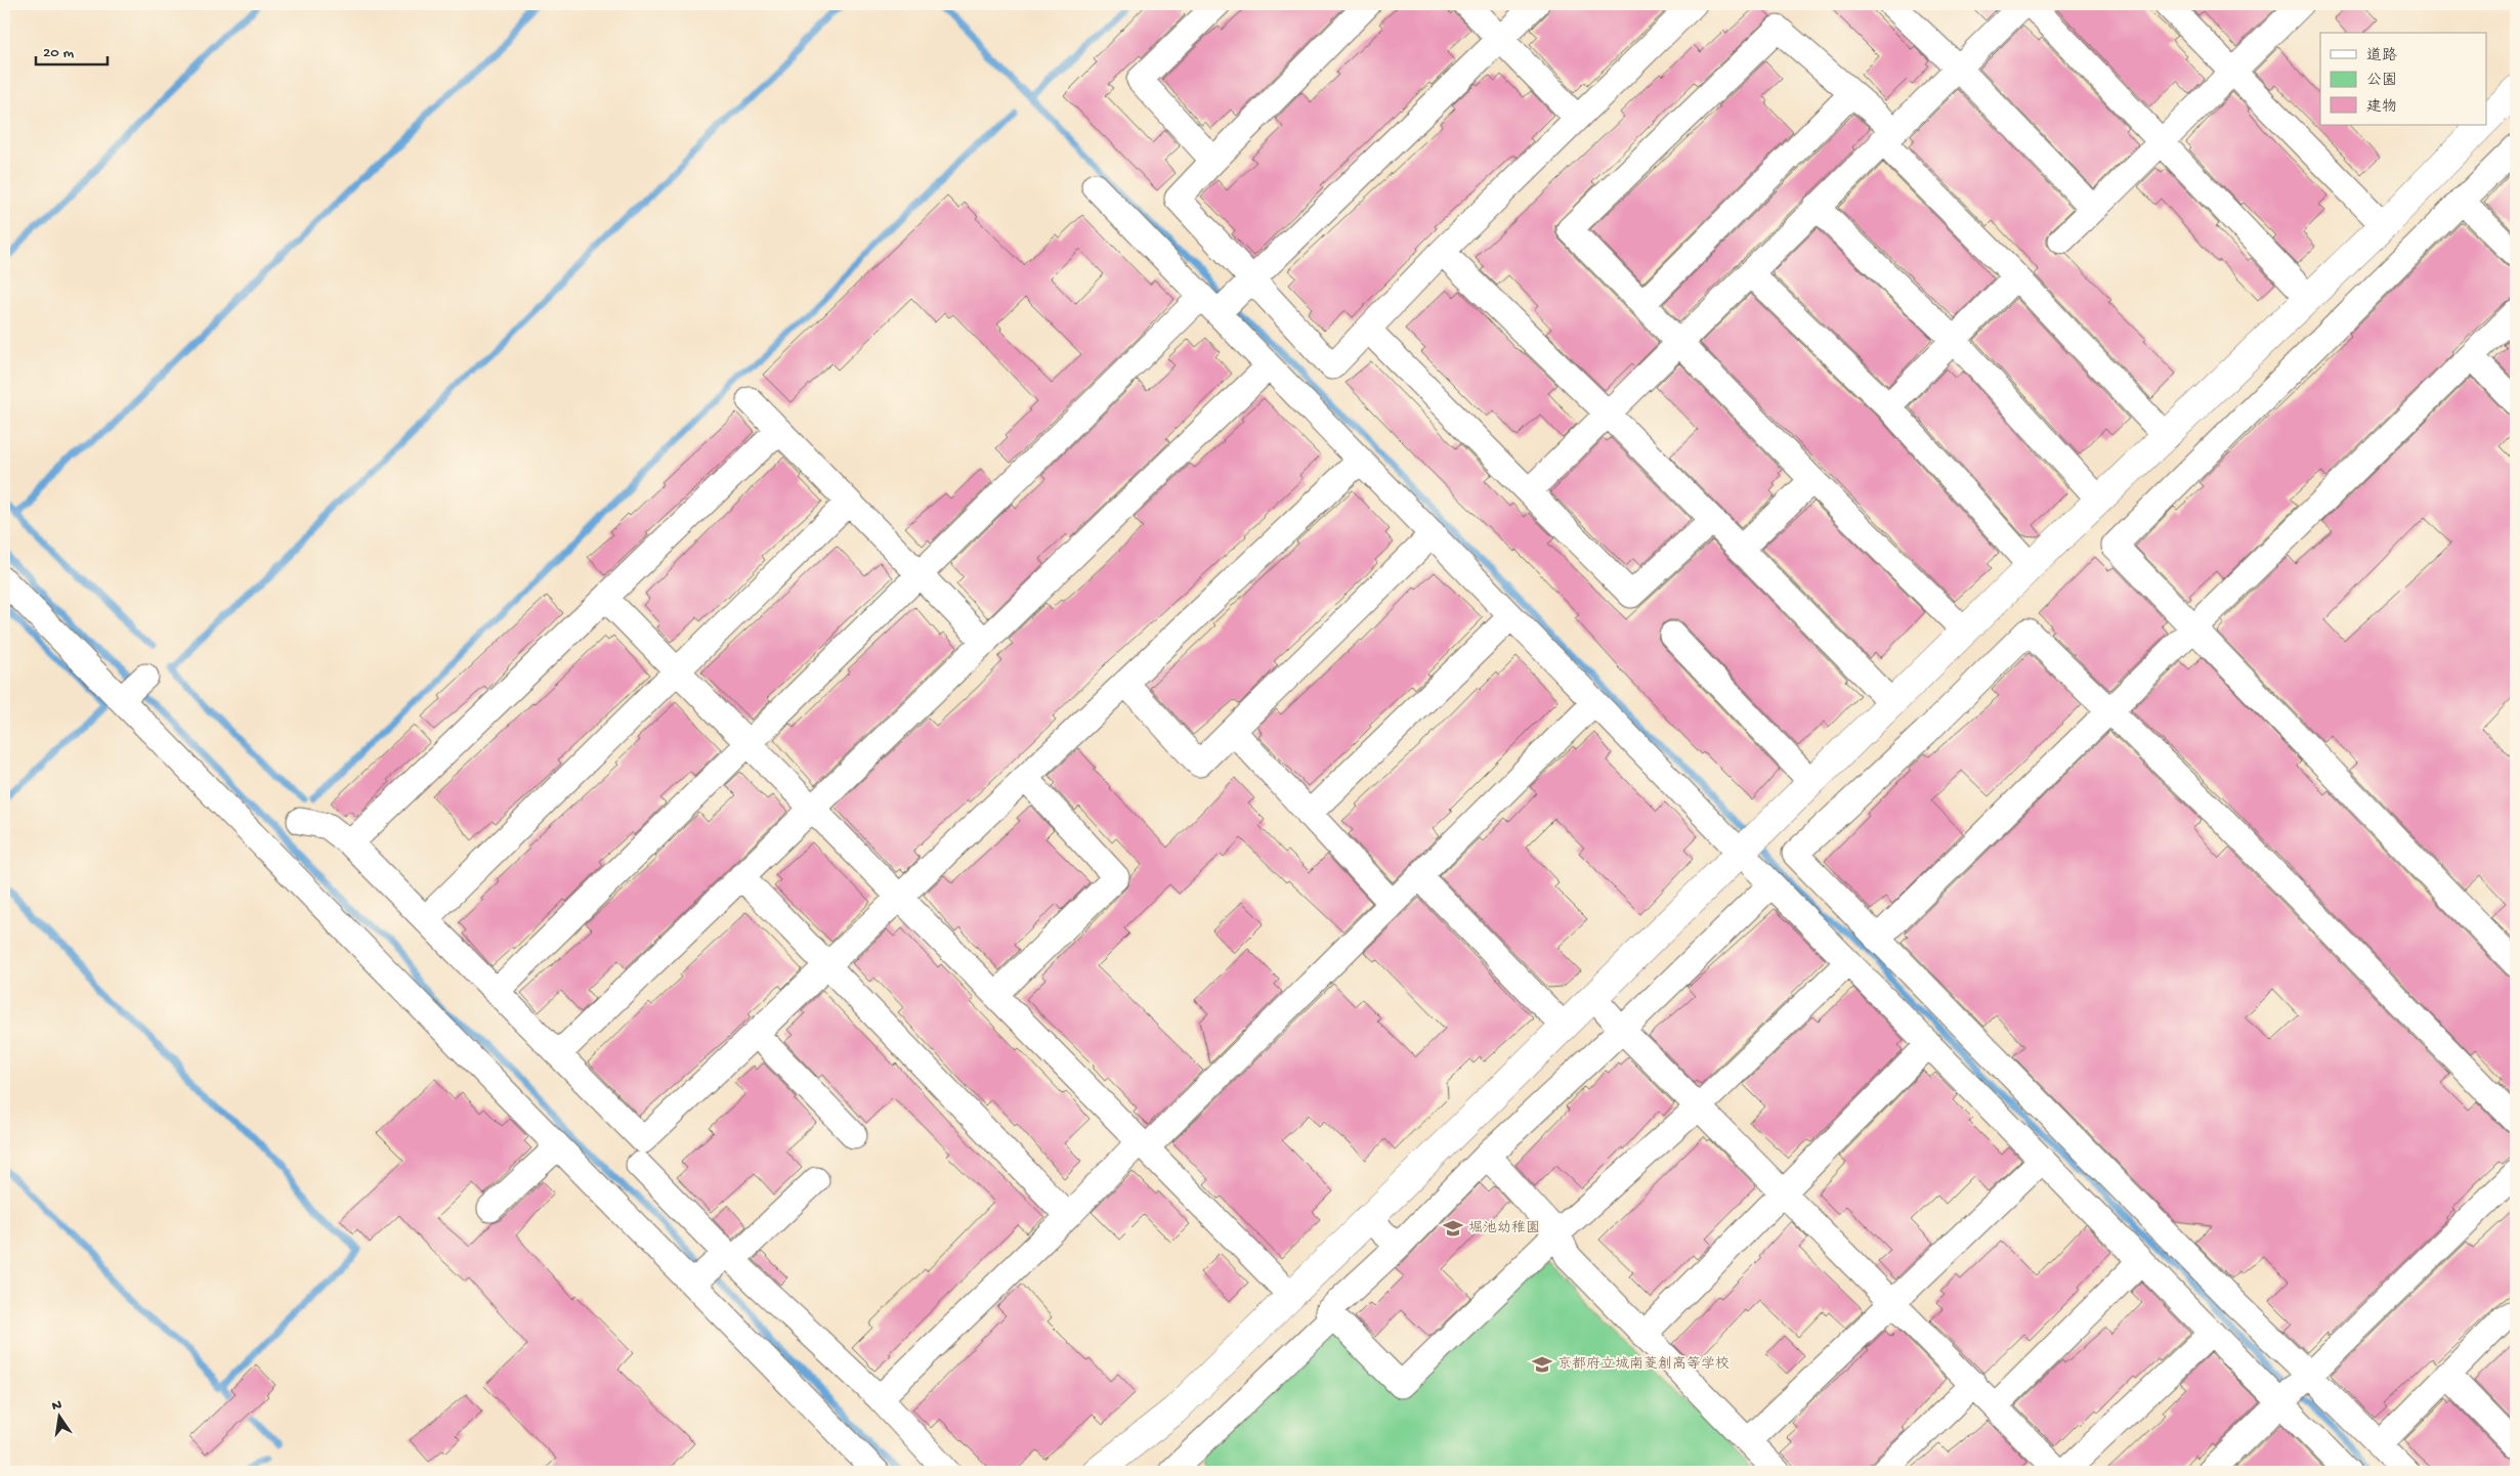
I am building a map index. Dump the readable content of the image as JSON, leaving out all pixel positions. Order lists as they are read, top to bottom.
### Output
{
  "places": {
    "school or university": ["堀池幼稚園", "京都府立城南菱創高等学校"]
  },
  "legend": ["道路", "公園", "建物"],
  "scale_bar": "20 m",
  "north": "top"
}
